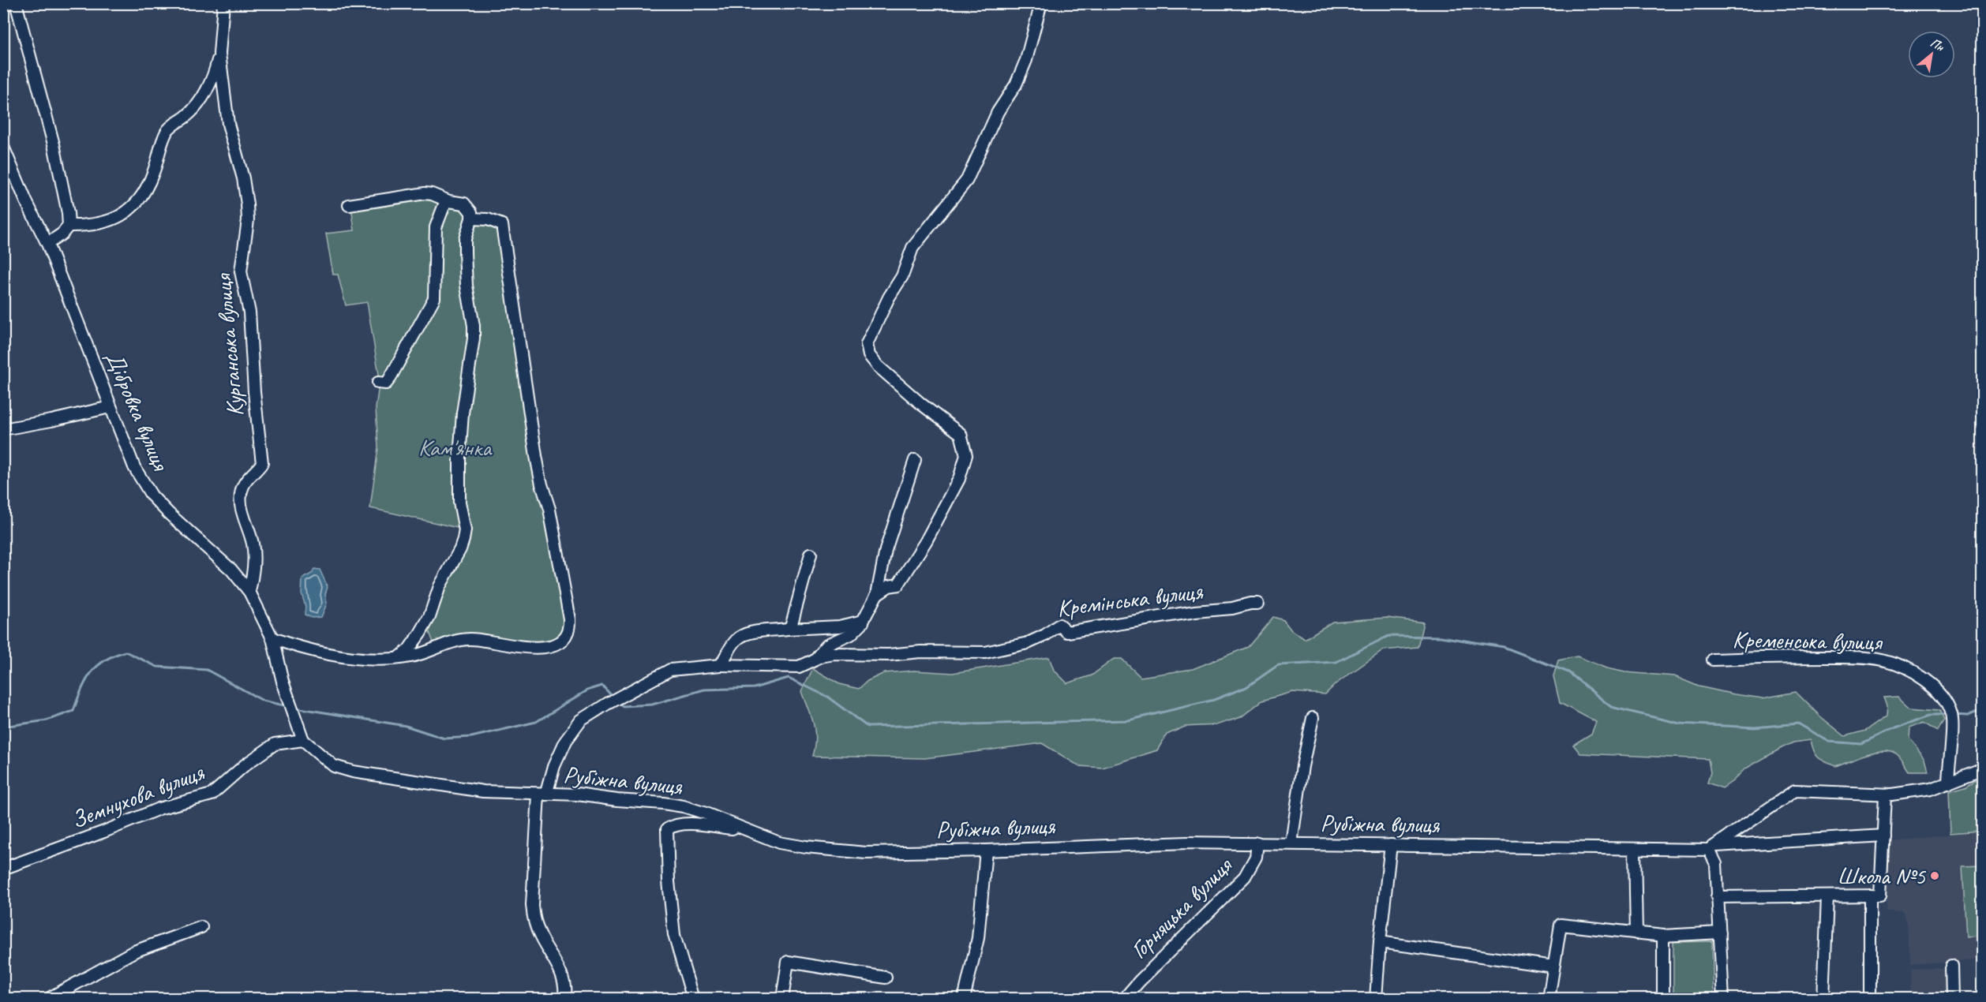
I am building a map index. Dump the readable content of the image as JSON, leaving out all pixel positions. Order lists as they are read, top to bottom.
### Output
{
  "streets": {
    "street": [
      "Курганська вулиця",
      "Дібровка вулиця",
      "Кремінська вулиця",
      "Кременська вулиця",
      "Рубіжна вулиця",
      "Земнухова вулиця",
      "Горняцька вулиця"
    ]
  },
  "crossings": [
    ["Курганська вулиця", "Дібровка вулиця"],
    ["Дібровка вулиця", "Рубіжна вулиця"],
    ["Дібровка вулиця", "Земнухова вулиця"],
    ["Кремінська вулиця", "Рубіжна вулиця"],
    ["Рубіжна вулиця", "Земнухова вулиця"],
    ["Рубіжна вулиця", "Горняцька вулиця"]
  ],
  "parks": ["Кам'янка"],
  "places": ["Школа №5"],
  "north": "top right"
}
